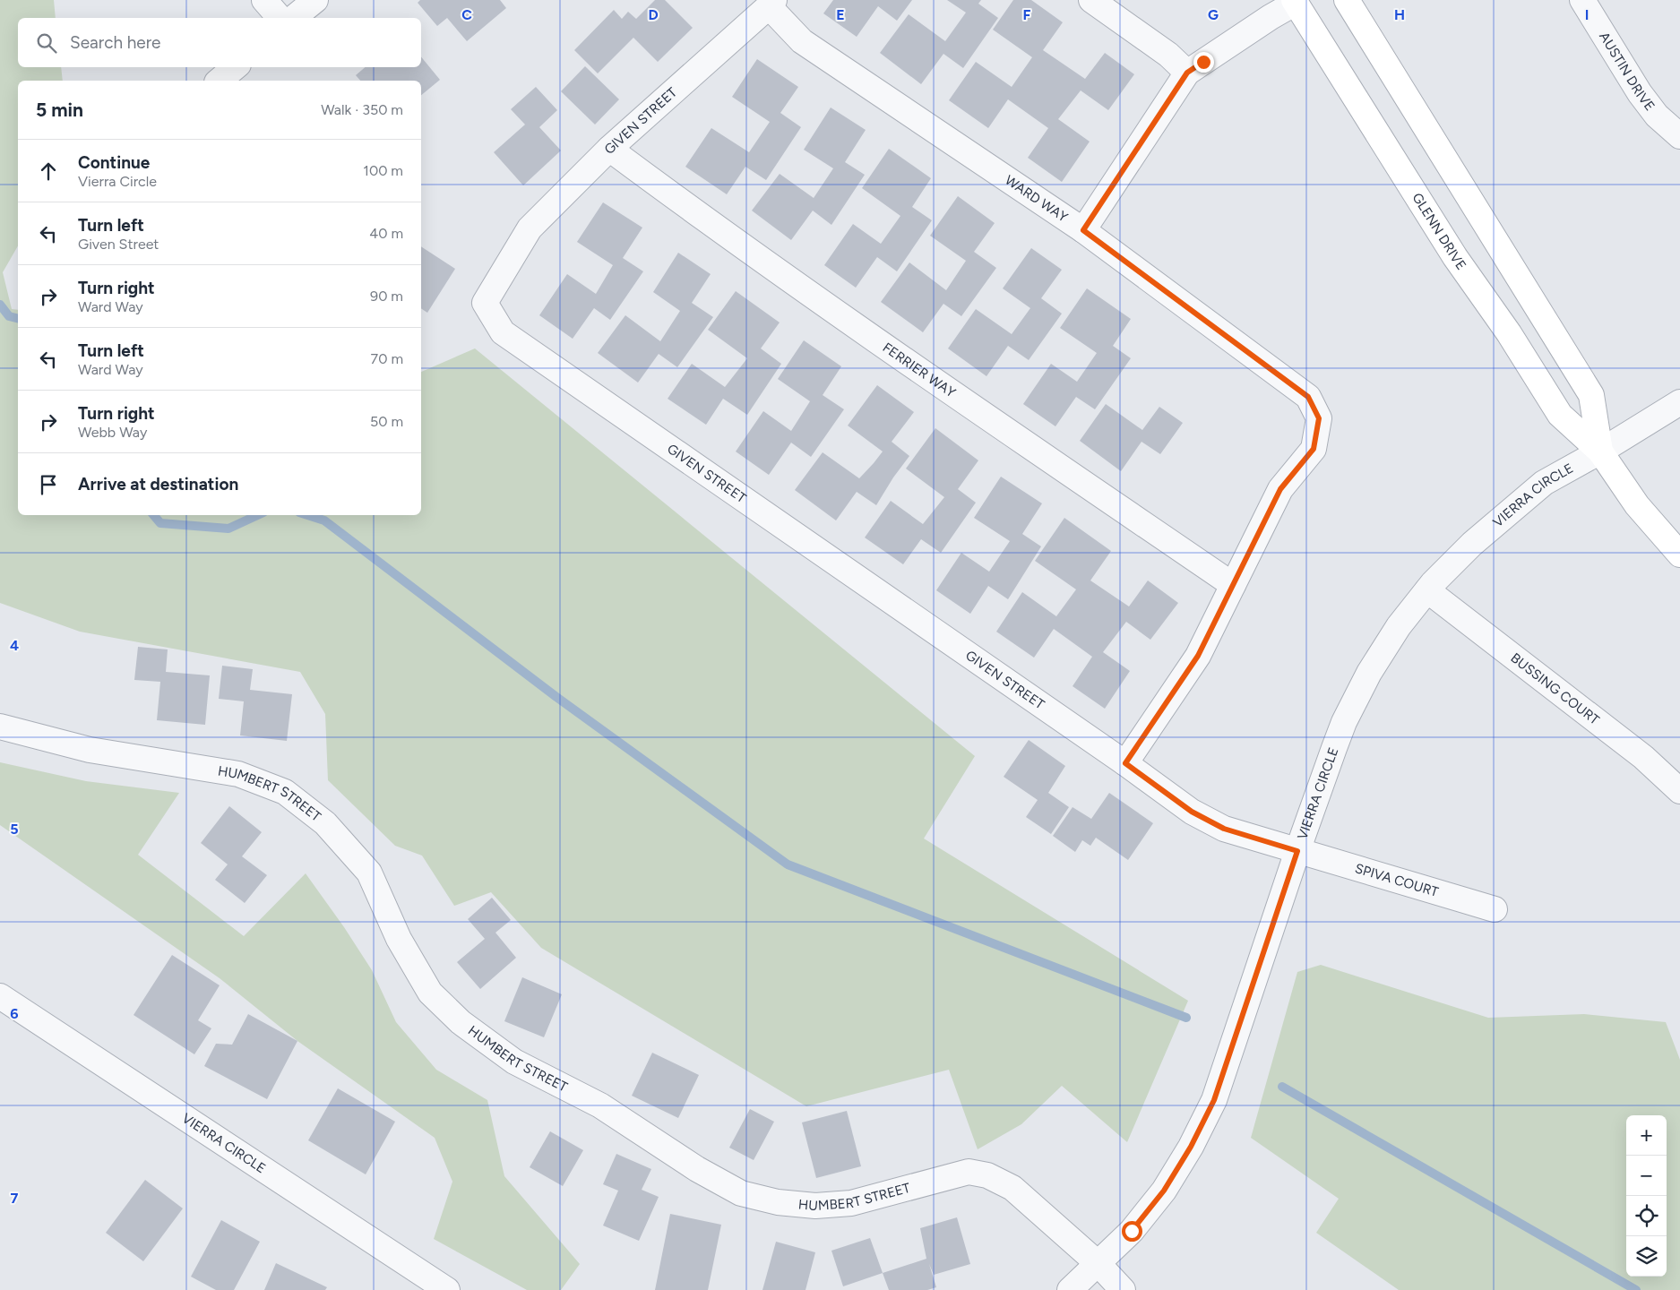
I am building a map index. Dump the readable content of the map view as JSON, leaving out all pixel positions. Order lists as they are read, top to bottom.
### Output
{
  "streets": {
    "street": [
      "AUSTIN DRIVE",
      "GIVEN STREET",
      "WARD WAY",
      "GLENN DRIVE",
      "FERRIER WAY",
      "VIERRA CIRCLE",
      "BUSSING COURT",
      "HUMBERT STREET",
      "SPIVA COURT"
    ]
  },
  "crossings": [
    ["GIVEN STREET", "WARD WAY"],
    ["GIVEN STREET", "FERRIER WAY"],
    ["GIVEN STREET", "VIERRA CIRCLE"],
    ["GIVEN STREET", "SPIVA COURT"],
    ["WARD WAY", "FERRIER WAY"],
    ["GLENN DRIVE", "VIERRA CIRCLE"],
    ["VIERRA CIRCLE", "BUSSING COURT"],
    ["VIERRA CIRCLE", "HUMBERT STREET"],
    ["VIERRA CIRCLE", "SPIVA COURT"]
  ],
  "page": {
    "search": "Search here",
    "heading": ["5 min", "Walk · 350 m"],
    "list": [
      ["Continue", "Vierra Circle", "100 m"],
      ["Turn left", "Given Street", "40 m"],
      ["Turn right", "Ward Way", "90 m"],
      ["Turn left", "Ward Way", "70 m"],
      ["Turn right", "Webb Way", "50 m"],
      "Arrive at destination"
    ],
    "map_buttons": ["+", "−"]
  },
  "grid": {
    "columns": [
      "C",
      "D",
      "E",
      "F",
      "G",
      "H",
      "I"
    ],
    "rows": [
      "4",
      "5",
      "6",
      "7"
    ]
  }
}
